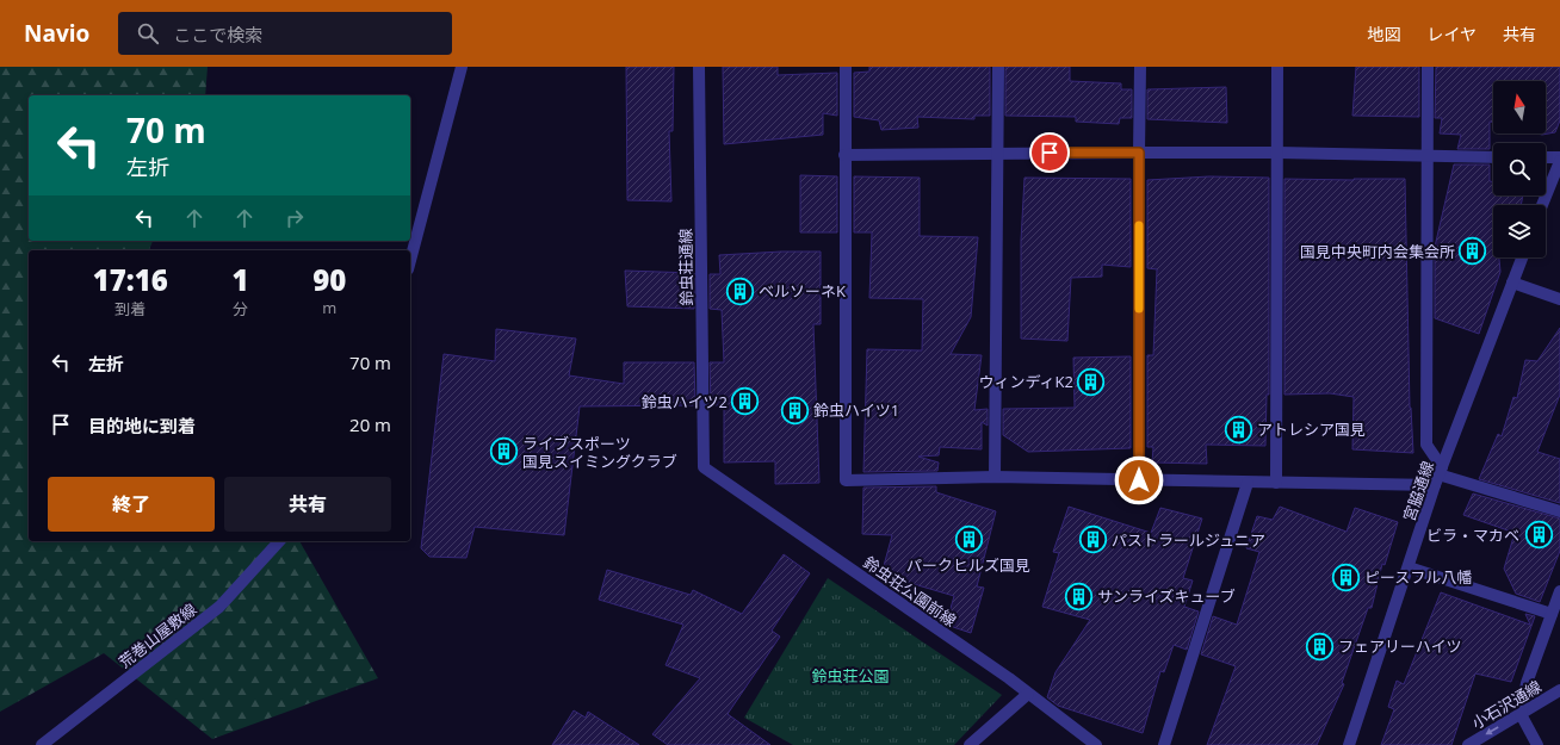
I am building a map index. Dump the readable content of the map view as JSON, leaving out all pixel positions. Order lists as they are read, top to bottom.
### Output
{
  "streets": {
    "street": [
      "鈴虫荘通線",
      "宮脇通線",
      "鈴虫荘公園前線",
      "荒巻山屋敷線",
      "小石沢通線"
    ]
  },
  "crossings": [
    ["鈴虫荘通線", "鈴虫荘公園前線"]
  ],
  "one_way": ["小石沢通線"],
  "parks": ["鈴虫荘公園"],
  "places": {
    "building": [
      "国見中央町内会集会所",
      "ベルソーネK",
      "ウィンディK2",
      "鈴虫ハイツ2",
      "鈴虫ハイツ1",
      "アトレシア国見",
      "ライブスポーツ 国見スイミングクラブ",
      "ビラ・マカベ",
      "パークヒルズ国見",
      "パストラールジュニア",
      "ピースフル八幡",
      "サンライズキューブ",
      "フェアリーハイツ"
    ]
  },
  "north": "top",
  "page": {
    "header": "Navio",
    "search": "ここで検索",
    "nav": ["地図", "レイヤ", "共有"],
    "turn": ["70 m", "左折"],
    "eta": [
      "17:16",
      "到着",
      "1",
      "分",
      "90",
      "m"
    ],
    "list": [
      {
        "name": "左折",
        "value": "70 m"
      },
      {
        "name": "目的地に到着",
        "value": "20 m"
      }
    ],
    "buttons": ["終了", "共有"]
  }
}
